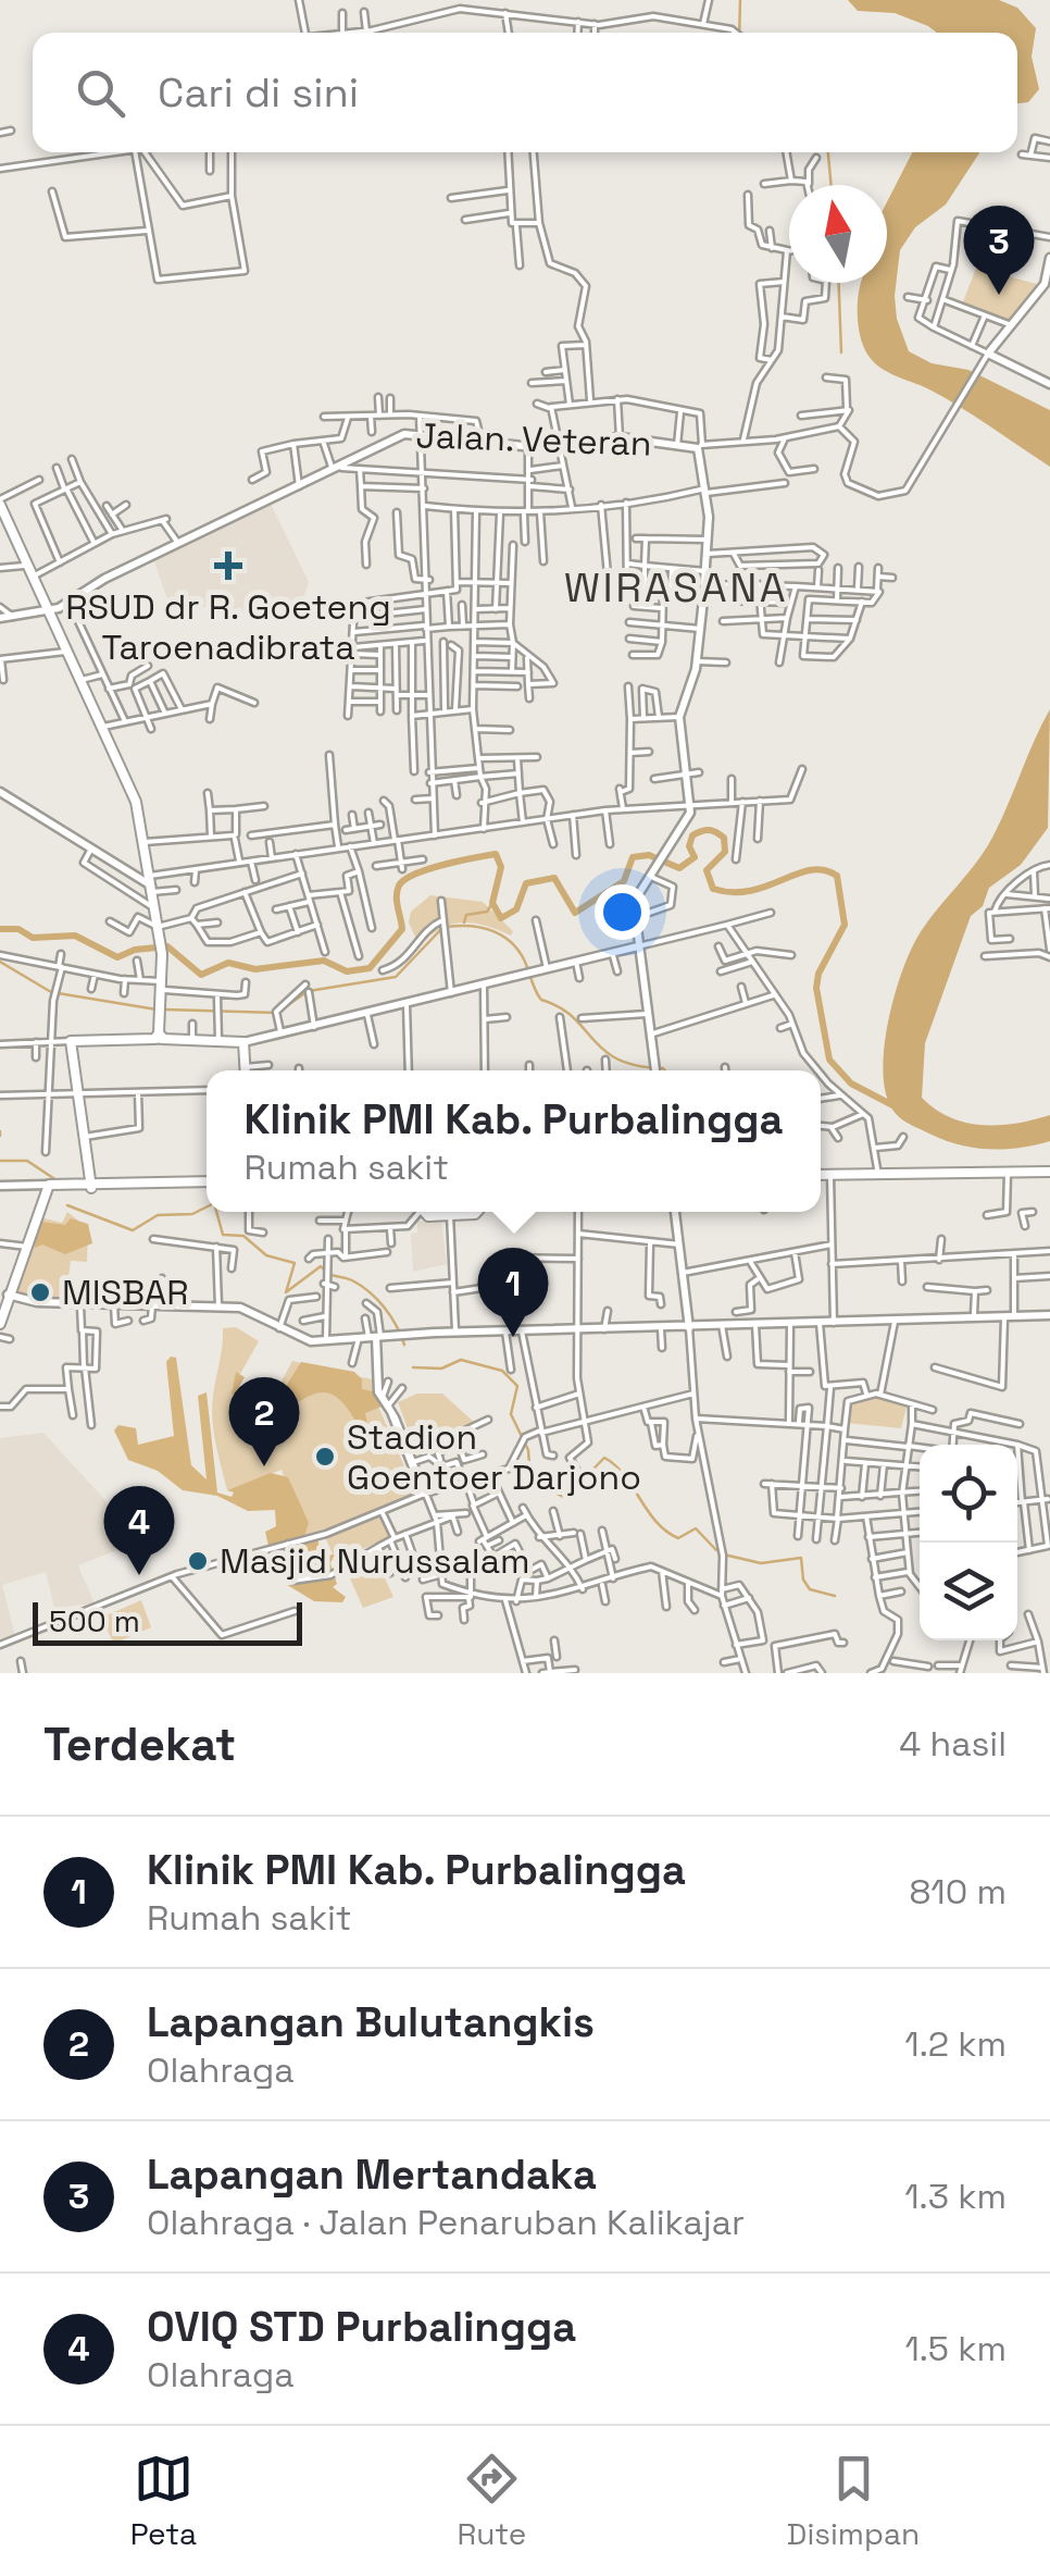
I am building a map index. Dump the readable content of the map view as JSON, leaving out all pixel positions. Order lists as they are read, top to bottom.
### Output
{
  "streets": {
    "street": ["Jalan. Veteran"]
  },
  "districts": ["WIRASANA"],
  "places": {
    "health": ["RSUD dr R. Goeteng Taroenadibrata"],
    "other": ["MISBAR", "Stadion Goentoer Darjono", "Masjid Nurussalam"]
  },
  "scale_bar": "500 m",
  "north": "top",
  "page": {
    "search": "Cari di sini",
    "pins": [
      "3",
      "1",
      "2",
      "4"
    ],
    "popup": ["Klinik PMI Kab. Purbalingga", "Rumah sakit"],
    "scale": "500 m",
    "heading": ["Terdekat", "4 hasil"],
    "list": [
      {
        "mark": "1",
        "name": "Klinik PMI Kab. Purbalingga",
        "note": "Rumah sakit",
        "value": "810 m"
      },
      {
        "mark": "2",
        "name": "Lapangan Bulutangkis",
        "note": "Olahraga",
        "value": "1.2 km"
      },
      {
        "mark": "3",
        "name": "Lapangan Mertandaka",
        "note": "Olahraga · Jalan Penaruban Kalikajar",
        "value": "1.3 km"
      },
      {
        "mark": "4",
        "name": "OVIQ STD Purbalingga",
        "note": "Olahraga",
        "value": "1.5 km"
      }
    ],
    "nav": ["Peta", "Rute", "Disimpan"]
  }
}
